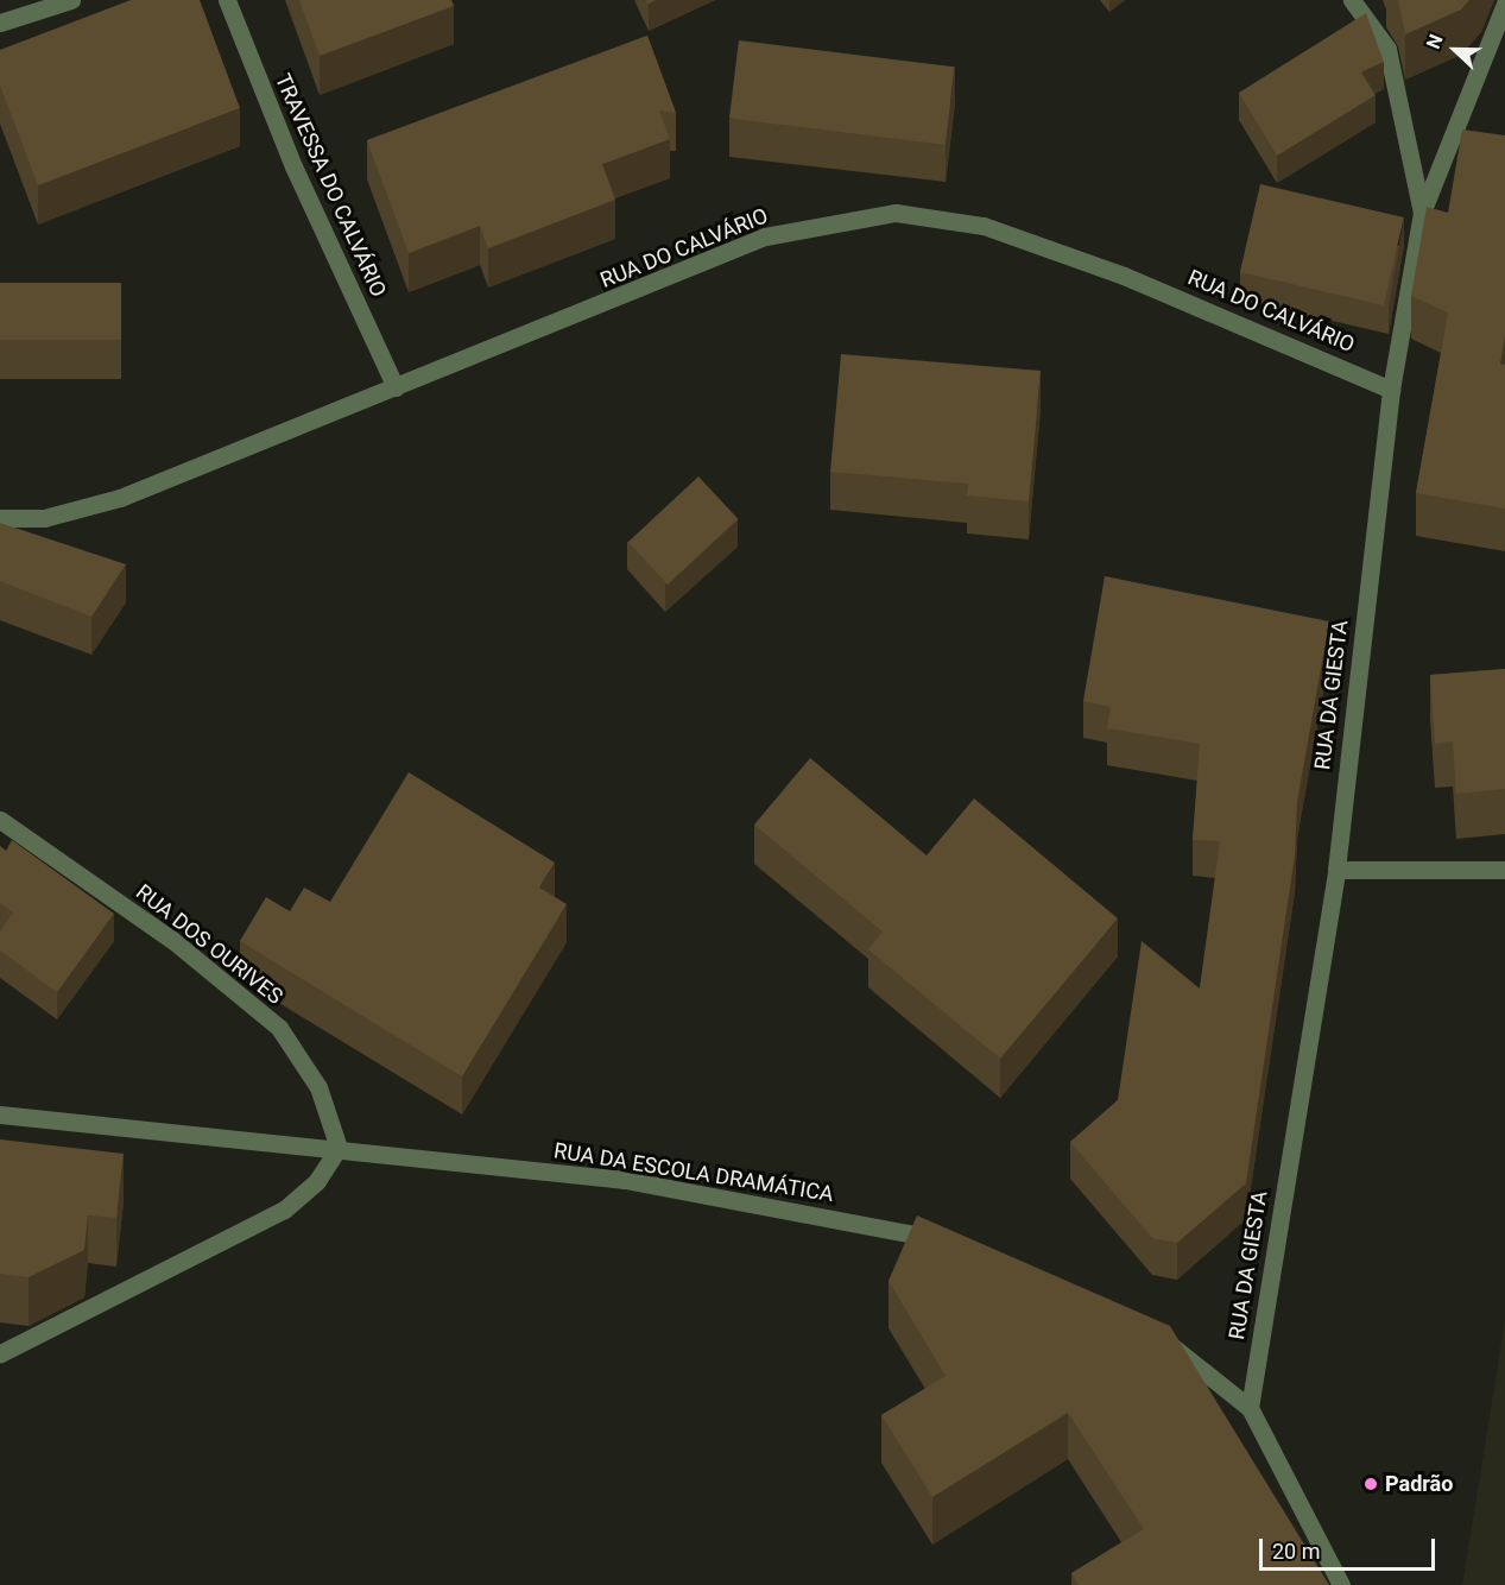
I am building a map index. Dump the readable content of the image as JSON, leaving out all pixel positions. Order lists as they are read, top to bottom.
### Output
{
  "streets": {
    "street": [
      "TRAVESSA DO CALVÁRIO",
      "RUA DO CALVÁRIO",
      "RUA DA GIESTA",
      "RUA DOS OURIVES",
      "RUA DA ESCOLA DRAMÁTICA"
    ]
  },
  "crossings": [
    ["TRAVESSA DO CALVÁRIO", "RUA DO CALVÁRIO"],
    ["RUA DO CALVÁRIO", "RUA DA GIESTA"],
    ["RUA DOS OURIVES", "RUA DA ESCOLA DRAMÁTICA"]
  ],
  "places": ["Padrão"],
  "scale_bar": "20 m",
  "north": "left"
}
